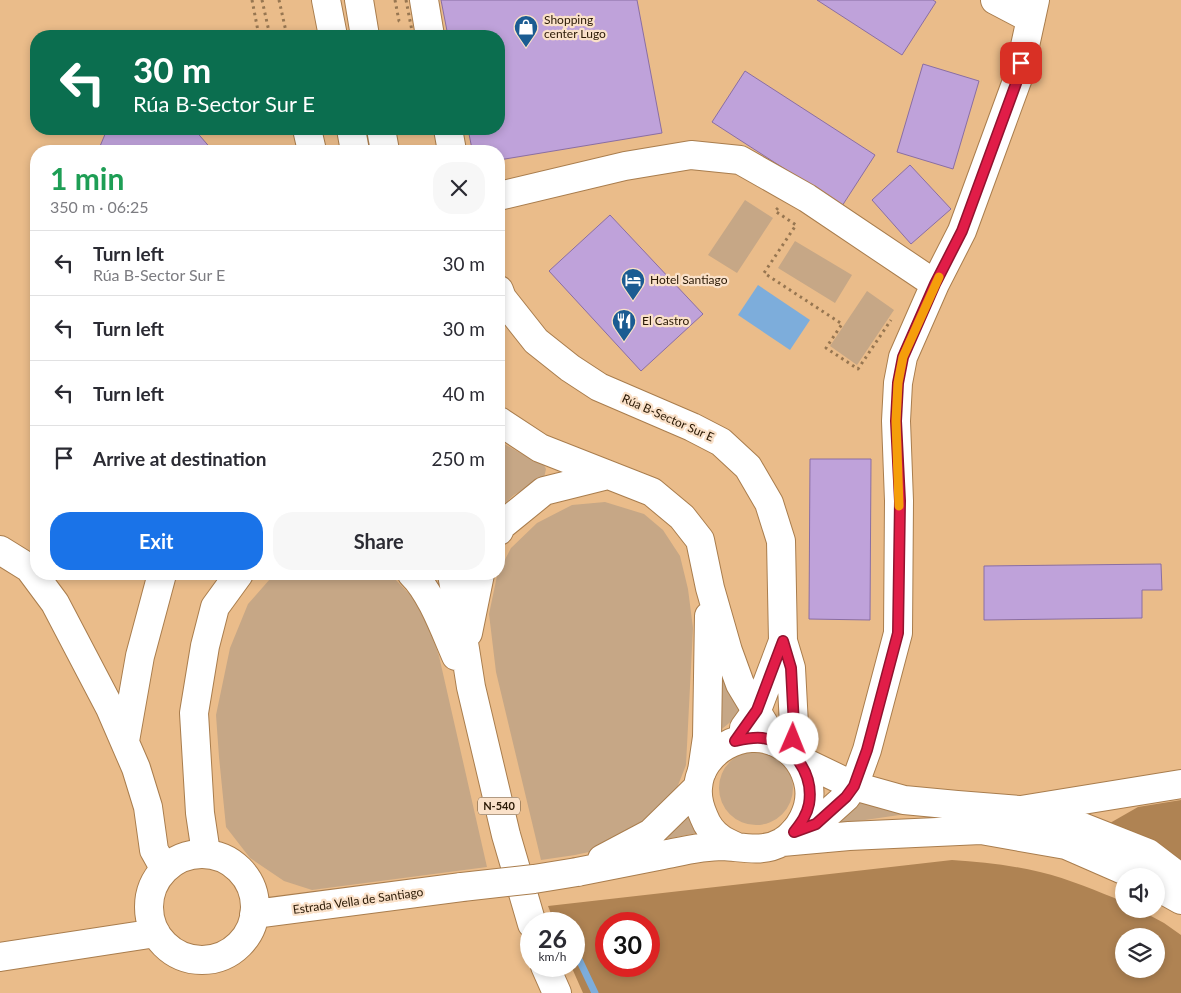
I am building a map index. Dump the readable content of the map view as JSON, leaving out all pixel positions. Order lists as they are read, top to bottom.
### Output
{
  "streets": {
    "main road": ["Rúa B-Sector Sur E", "N-540", "Estrada Vella de Santiago"]
  },
  "crossings": [
    ["Rúa B-Sector Sur E", "Estrada Vella de Santiago"]
  ],
  "places": {
    "shop": ["Shopping center Lugo"],
    "hotel": ["Hotel Santiago"],
    "restaurant": ["El Castro"]
  },
  "page": {
    "turn": ["30 m", "Rúa B-Sector Sur E"],
    "heading": ["1 min", "350 m · 06:25"],
    "list": [
      {
        "name": "Turn left",
        "note": "Rúa B-Sector Sur E",
        "value": "30 m"
      },
      {
        "name": "Turn left",
        "value": "30 m"
      },
      {
        "name": "Turn left",
        "value": "40 m"
      },
      {
        "name": "Arrive at destination",
        "value": "250 m"
      }
    ],
    "buttons": ["Exit", "Share"],
    "speed": "26 km/h",
    "limit": "30"
  }
}
